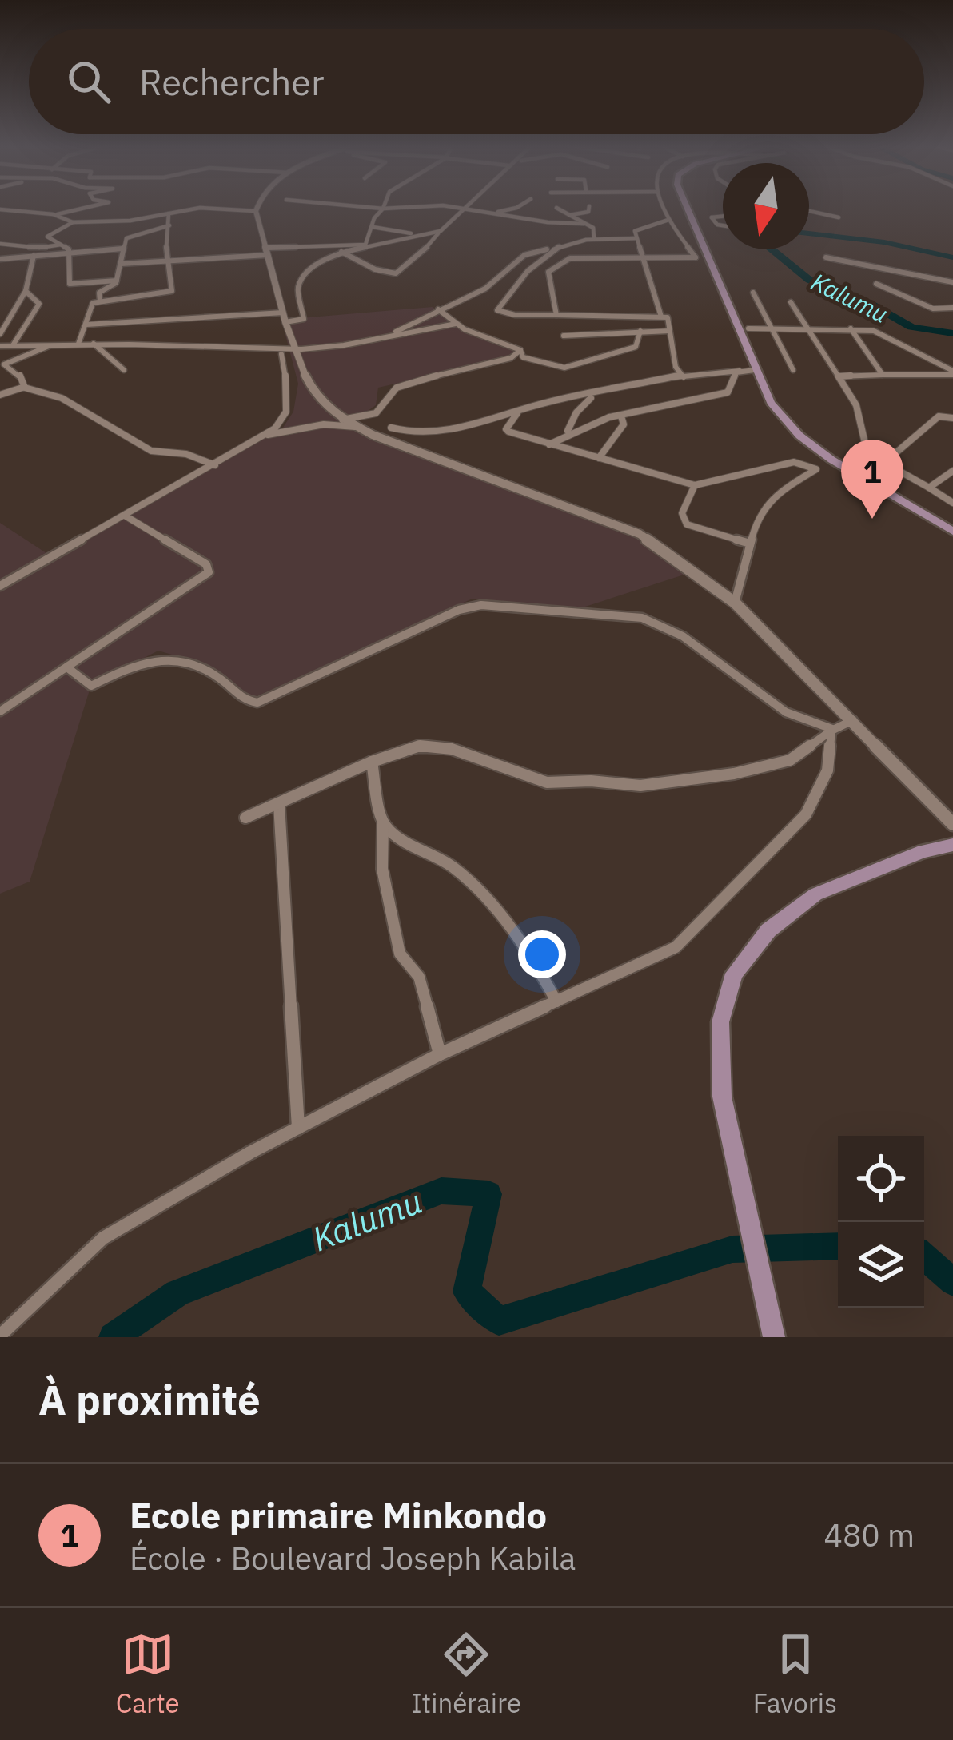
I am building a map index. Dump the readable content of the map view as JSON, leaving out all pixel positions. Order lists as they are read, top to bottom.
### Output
{
  "water": ["Kalumu"],
  "north": "bottom",
  "page": {
    "search": "Rechercher",
    "pins": "1",
    "heading": "À proximité",
    "list": [
      {
        "mark": "1",
        "name": "Ecole primaire Minkondo",
        "note": "École · Boulevard Joseph Kabila",
        "value": "480 m"
      }
    ],
    "nav": ["Carte", "Itinéraire", "Favoris"]
  }
}
